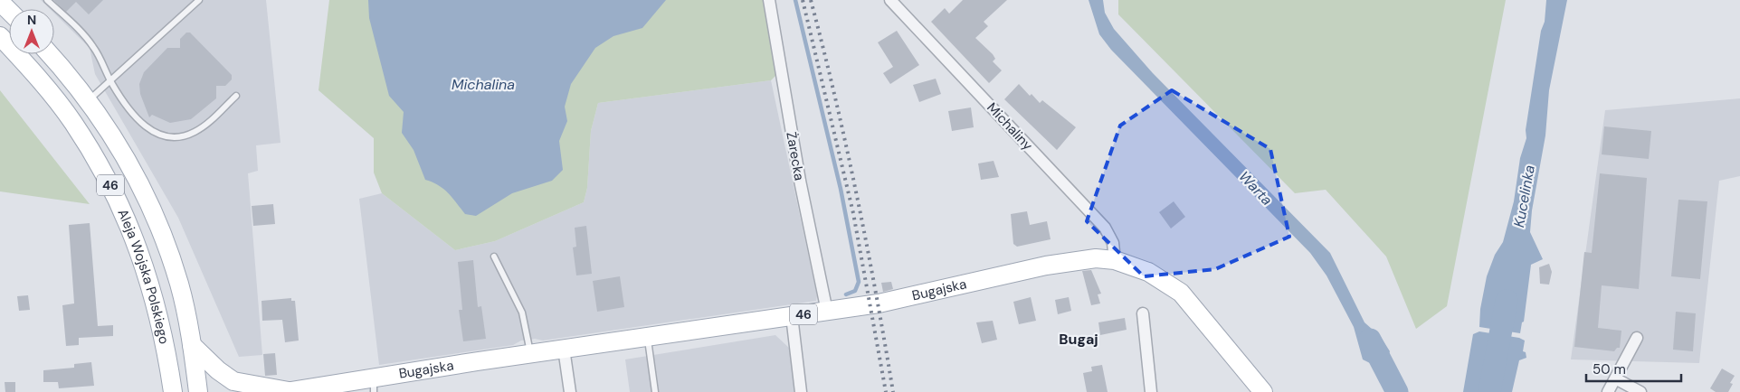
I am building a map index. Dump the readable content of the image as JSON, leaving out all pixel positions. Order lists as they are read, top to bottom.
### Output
{
  "streets": {
    "main road": ["46", "Aleja Wojska Polskiego", "Bugajska"],
    "street": ["Michaliny", "Żarecka"]
  },
  "crossings": [
    ["Michaliny", "Bugajska"],
    ["Żarecka", "Bugajska"],
    ["46", "Aleja Wojska Polskiego"],
    ["46", "Bugajska"]
  ],
  "districts": ["Bugaj"],
  "water": ["Michalina", "Warta", "Kucelinka"],
  "scale_bar": "50 m",
  "north": "top"
}
